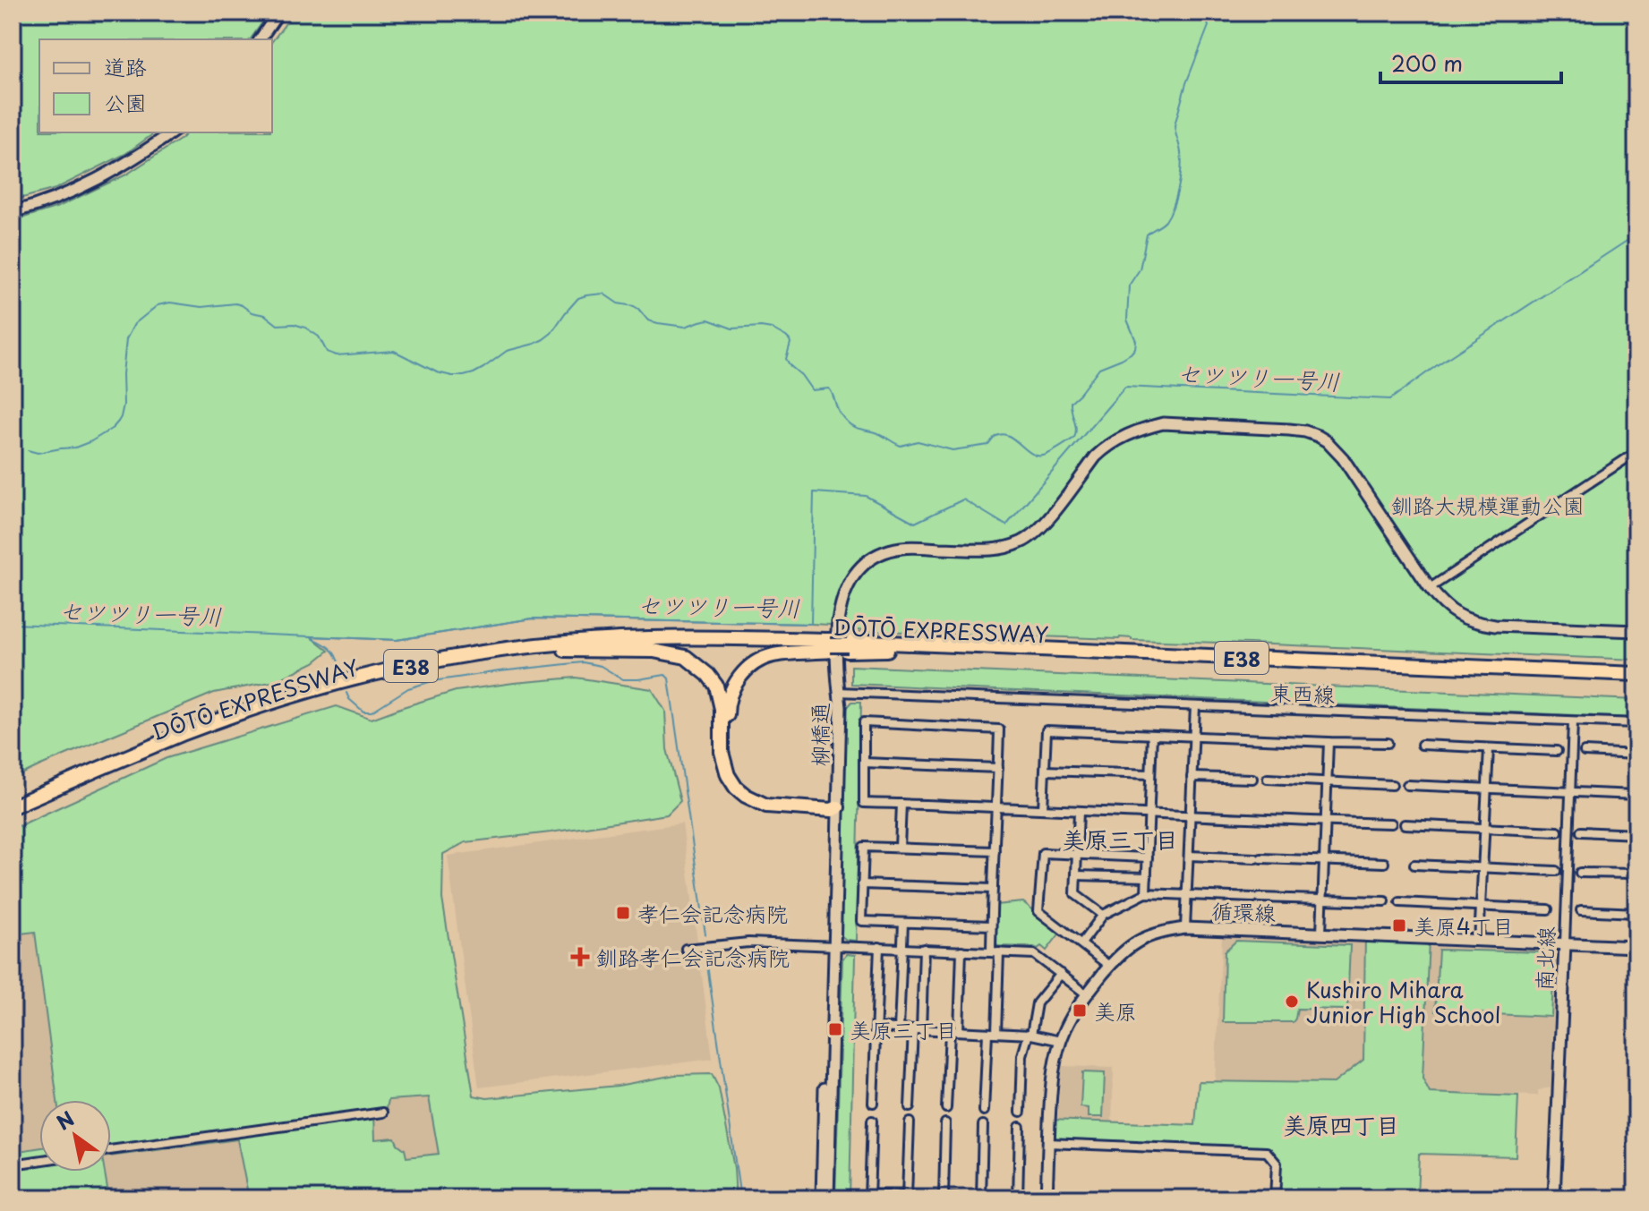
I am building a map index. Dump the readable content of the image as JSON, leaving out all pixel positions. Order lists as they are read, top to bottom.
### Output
{
  "streets": {
    "highway": ["DŌTŌ EXPRESSWAY", "E38"],
    "street": [
      "東西線",
      "柳橋通",
      "循環線",
      "南北線"
    ]
  },
  "crossings": [
    ["東西線", "柳橋通"],
    ["東西線", "南北線"],
    ["循環線", "南北線"]
  ],
  "districts": ["美原三丁目", "美原四丁目"],
  "water": ["セツツリ一号川"],
  "parks": ["釧路大規模運動公園"],
  "places": {
    "transit": [
      "孝仁会記念病院",
      "美原4丁目",
      "美原",
      "美原三丁目"
    ],
    "health": ["釧路孝仁会記念病院"],
    "other": ["Kushiro Mihara Junior High School"]
  },
  "legend": ["道路", "公園"],
  "scale_bar": "200 m",
  "north": "top left"
}
